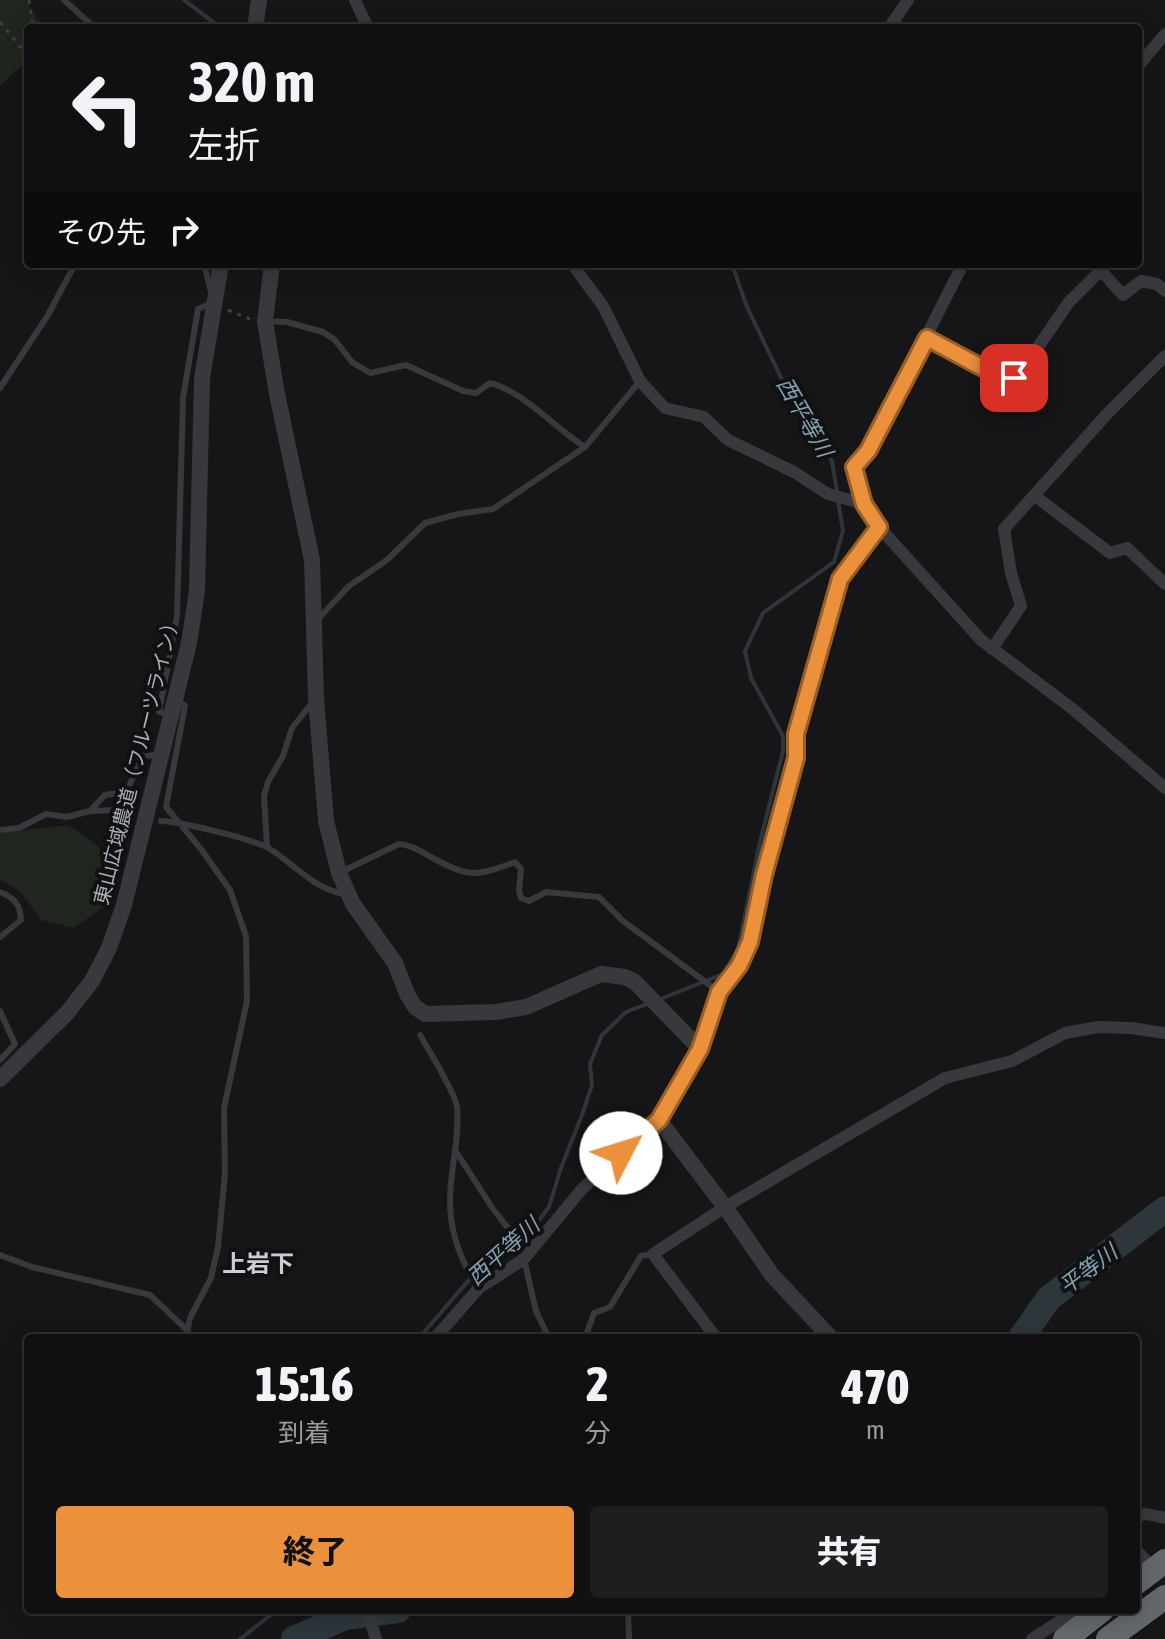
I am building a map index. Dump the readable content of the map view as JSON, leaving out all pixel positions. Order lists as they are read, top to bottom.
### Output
{
  "streets": {
    "street": ["東山広域農道（フルーツライン）"]
  },
  "districts": ["上岩下"],
  "water": ["西平等川", "平等川"],
  "page": {
    "turn": ["320 m", "左折"],
    "then": "その先",
    "eta": [
      "15:16",
      "到着",
      "2",
      "分",
      "470",
      "m"
    ],
    "buttons": ["終了", "共有"]
  }
}
